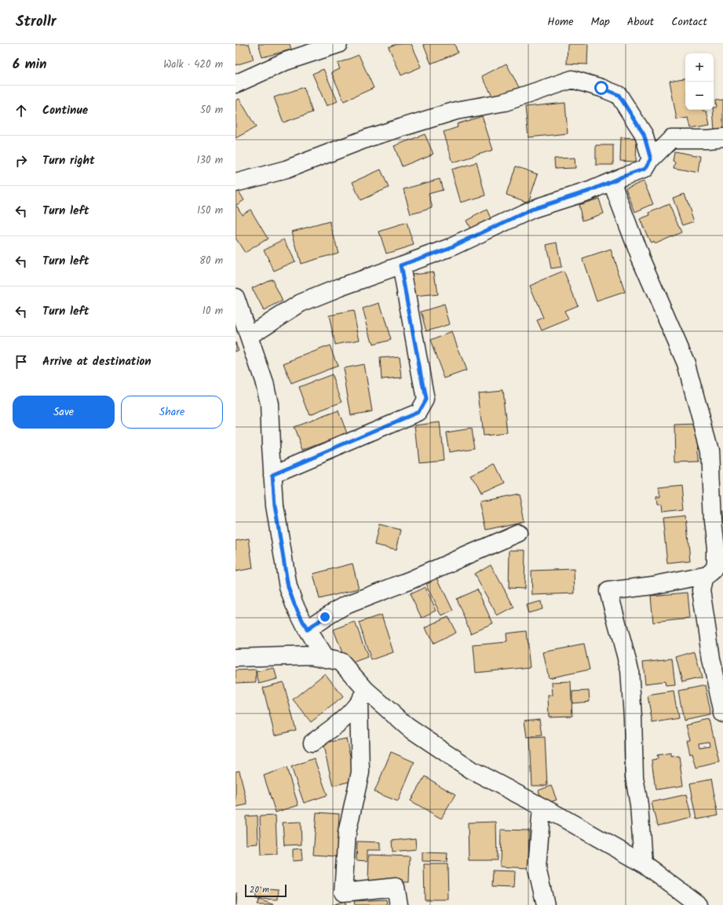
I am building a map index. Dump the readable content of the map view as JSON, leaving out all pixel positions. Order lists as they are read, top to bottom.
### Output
{
  "scale_bar": "20 m",
  "page": {
    "header": "Strollr",
    "nav": [
      "Home",
      "Map",
      "About",
      "Contact"
    ],
    "heading": ["6 min", "Walk · 420 m"],
    "map_buttons": ["+", "−"],
    "list": [
      ["Continue", "50 m"],
      ["Turn right", "130 m"],
      ["Turn left", "150 m"],
      ["Turn left", "80 m"],
      ["Turn left", "10 m"],
      "Arrive at destination"
    ],
    "buttons": ["Save", "Share"],
    "scale": "20 m"
  }
}
